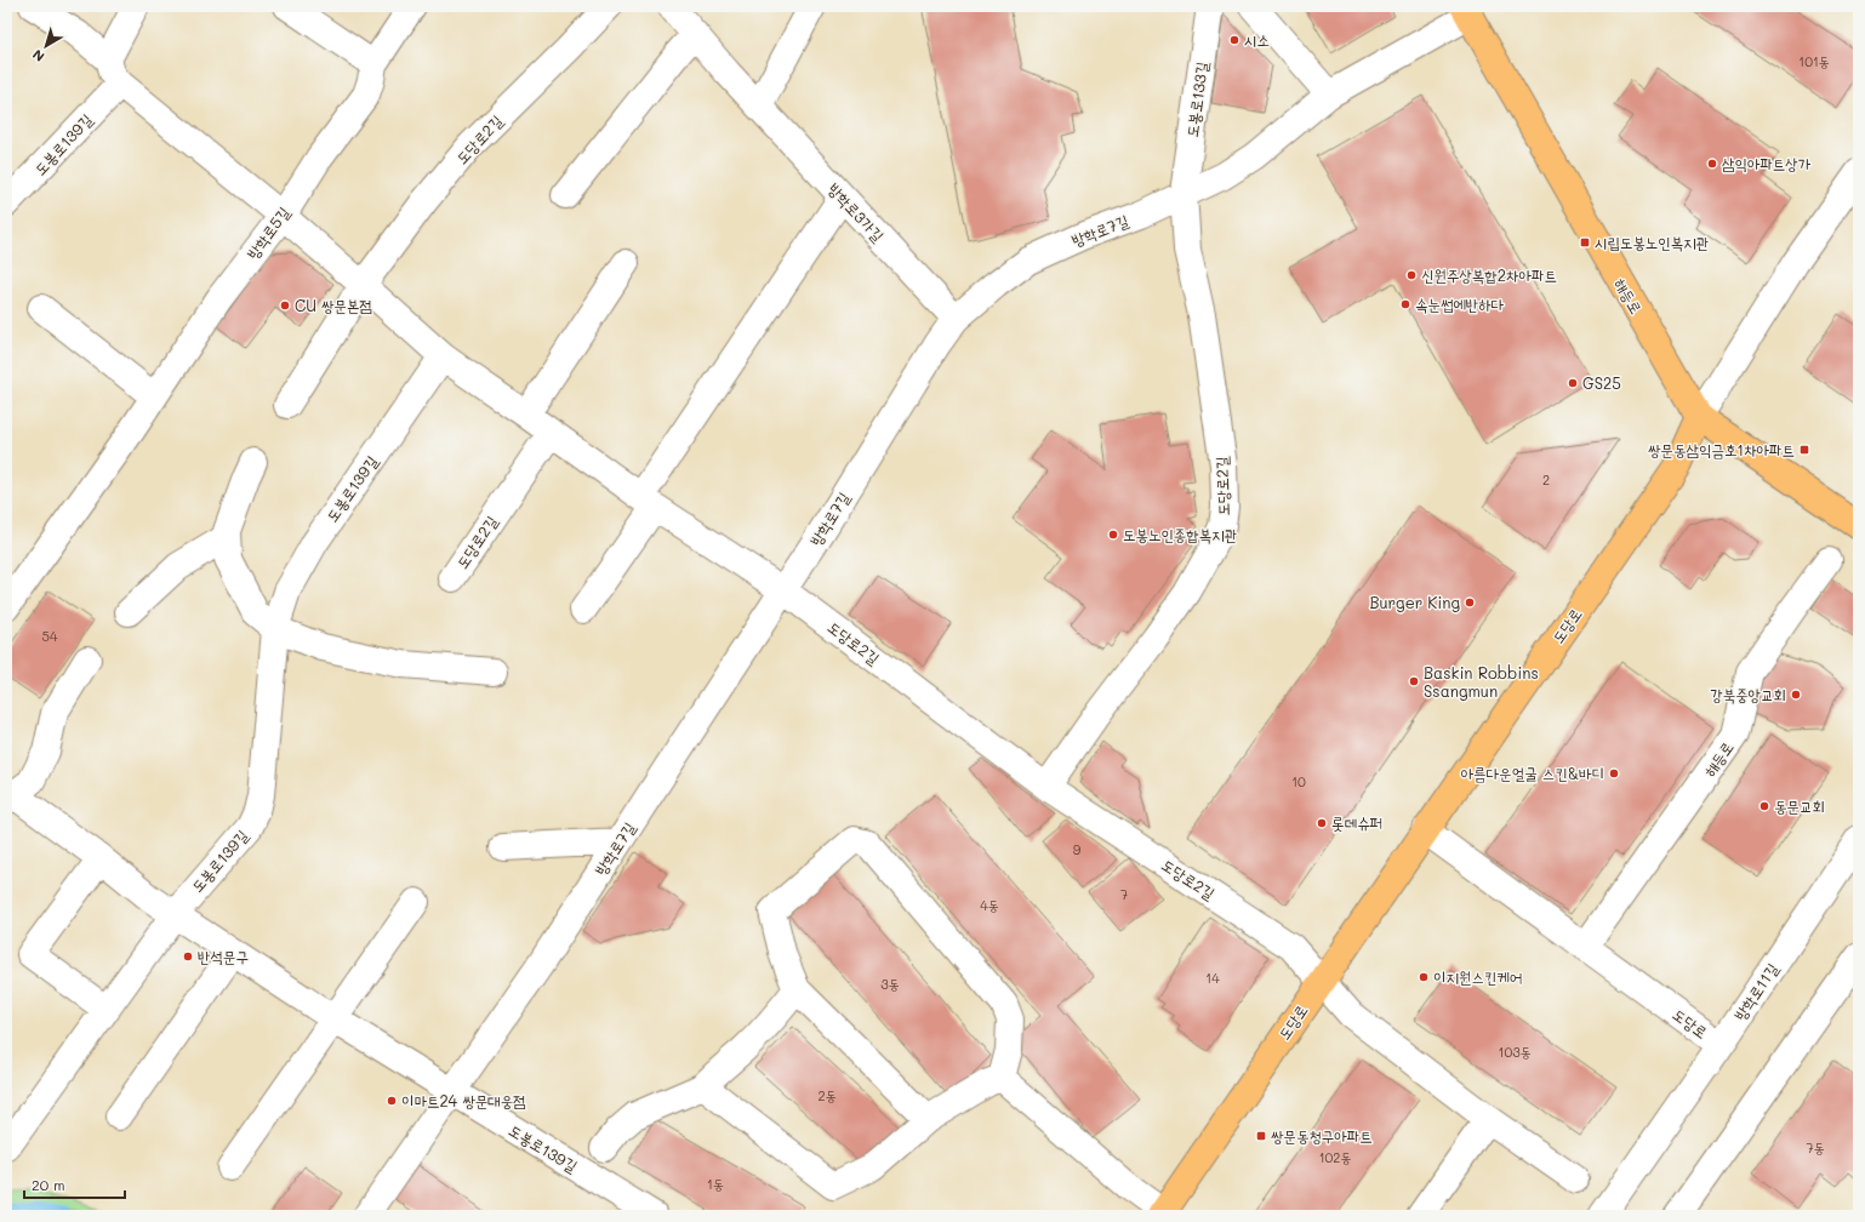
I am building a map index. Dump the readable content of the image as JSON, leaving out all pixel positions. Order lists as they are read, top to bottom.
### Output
{
  "streets": {
    "main road": ["해등로", "도당로"],
    "street": [
      "도봉로133길",
      "도당로2길",
      "도봉로139길",
      "방학로3가길",
      "방학로7길",
      "방학로5길",
      "방학로11길"
    ]
  },
  "crossings": [
    ["도봉로133길", "도당로2길"],
    ["도봉로133길", "방학로7길"],
    ["도당로2길", "도봉로139길"],
    ["도당로2길", "방학로7길"],
    ["도당로2길", "방학로5길"],
    ["도당로2길", "도당로"],
    ["도봉로139길", "방학로7길"],
    ["방학로3가길", "방학로7길"],
    ["방학로7길", "해등로"],
    ["해등로", "도당로"],
    ["도당로", "방학로11길"]
  ],
  "places": {
    "other": [
      "시소",
      "삼익아파트상가",
      "신원주상복합2차아파트",
      "속눈썹에반하다",
      "CU 쌍문본점",
      "GS25",
      "도봉노인종합복지관",
      "Burger King",
      "Baskin Robbins Ssangmun",
      "강북중앙교회",
      "아름다운얼굴 스킨&바디",
      "동문교회",
      "롯데슈퍼",
      "반석문구",
      "이지원스킨케어",
      "이마트24 쌍문대웅점"
    ],
    "transit": ["시립도봉노인복지관", "쌍문동삼익금호1차아파트", "쌍문동청구아파트"]
  },
  "house_numbers": [
    "101동",
    "2",
    "54",
    "10",
    "9",
    "7",
    "4동",
    "14",
    "3동",
    "103동",
    "2동",
    "7동",
    "102동",
    "1동"
  ],
  "scale_bar": "20 m",
  "north": "bottom left"
}
